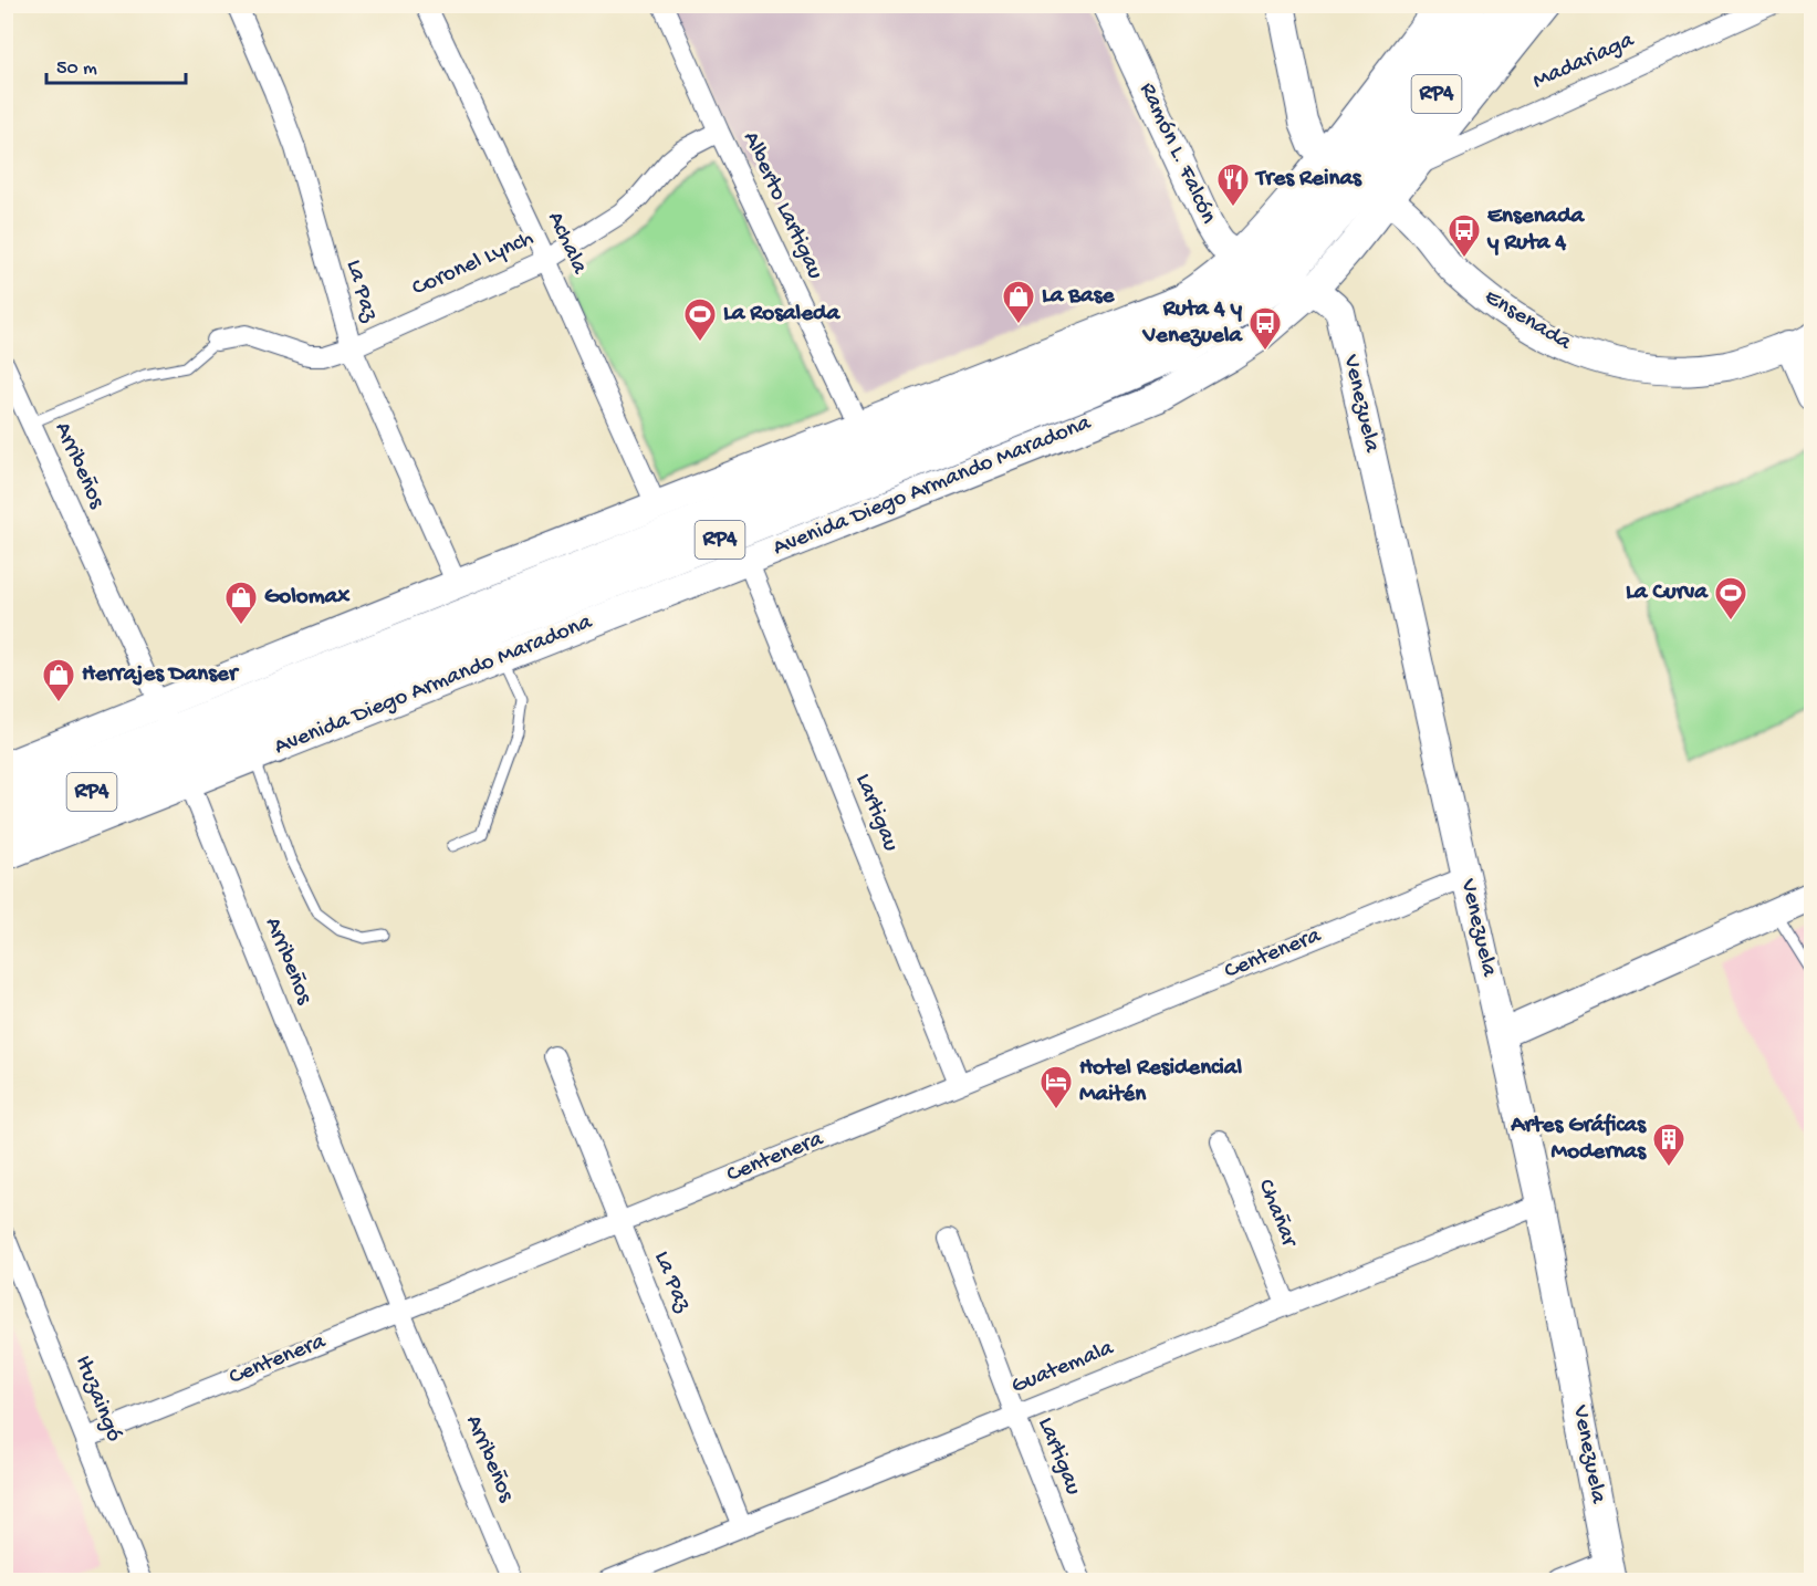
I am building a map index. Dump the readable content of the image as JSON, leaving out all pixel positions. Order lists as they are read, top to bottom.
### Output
{
  "streets": {
    "main road": ["RP4", "Avenida Diego Armando Maradona"],
    "street": [
      "Madariaga",
      "Ramón L. Falcón",
      "Alberto Lartigau",
      "Achala",
      "Coronel Lynch",
      "La Paz",
      "Ensenada",
      "Venezuela",
      "Arribeños",
      "Lartigau",
      "Centenera",
      "Chañar",
      "Guatemala",
      "Ituzaingó"
    ]
  },
  "crossings": [
    ["Madariaga", "Avenida Diego Armando Maradona"],
    ["Ramón L. Falcón", "Venezuela"],
    ["Ramón L. Falcón", "Avenida Diego Armando Maradona"],
    ["Alberto Lartigau", "Coronel Lynch"],
    ["Alberto Lartigau", "Avenida Diego Armando Maradona"],
    ["Achala", "Coronel Lynch"],
    ["Achala", "Avenida Diego Armando Maradona"],
    ["Coronel Lynch", "La Paz"],
    ["La Paz", "Avenida Diego Armando Maradona"],
    ["La Paz", "Centenera"],
    ["La Paz", "Guatemala"],
    ["Ensenada", "Avenida Diego Armando Maradona"],
    ["Venezuela", "Avenida Diego Armando Maradona"],
    ["Venezuela", "Centenera"],
    ["Venezuela", "Guatemala"],
    ["Arribeños", "Avenida Diego Armando Maradona"],
    ["Arribeños", "Centenera"],
    ["Avenida Diego Armando Maradona", "Lartigau"],
    ["Lartigau", "Centenera"],
    ["Lartigau", "Guatemala"],
    ["Centenera", "Ituzaingó"],
    ["Chañar", "Guatemala"]
  ],
  "places": {
    "restaurant": ["Tres Reinas"],
    "bus stop": ["Ensenada y Ruta 4", "Ruta 4 y Venezuela"],
    "shop": ["La Base", "Golomax", "Herrajes Danser"],
    "sports": ["La Rosaleda", "La Curva"],
    "hotel": ["Hotel Residencial Maitén"],
    "building": ["Artes Gráficas Modernas"]
  },
  "scale_bar": "50 m"
}
